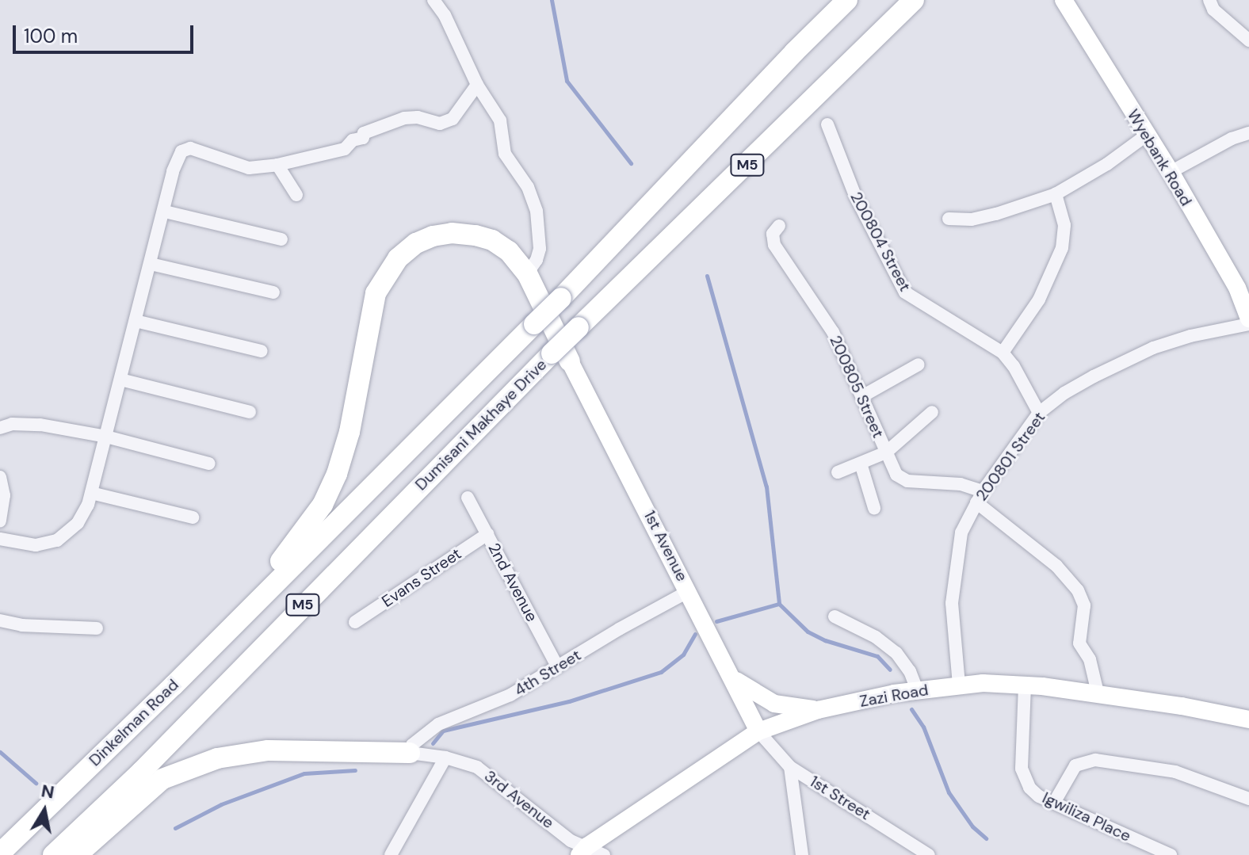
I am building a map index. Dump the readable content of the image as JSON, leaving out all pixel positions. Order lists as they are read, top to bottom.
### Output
{
  "streets": {
    "main road": ["M5", "Dumisani Makhaye Drive", "Dinkelman Road"],
    "street": [
      "Wyebank Road",
      "200804 Street",
      "200805 Street",
      "200801 Street",
      "1st Avenue",
      "Evans Street",
      "2nd Avenue",
      "4th Street",
      "Zazi Road",
      "1st Street",
      "3rd Avenue",
      "Igwiliza Place"
    ]
  },
  "crossings": [
    ["200804 Street", "200801 Street"],
    ["200805 Street", "200801 Street"],
    ["Dumisani Makhaye Drive", "1st Avenue"],
    ["Dumisani Makhaye Drive", "Dinkelman Road"],
    ["200801 Street", "Zazi Road"],
    ["1st Avenue", "4th Street"],
    ["1st Avenue", "Zazi Road"],
    ["1st Avenue", "1st Street"],
    ["Evans Street", "2nd Avenue"],
    ["2nd Avenue", "4th Street"],
    ["4th Street", "3rd Avenue"],
    ["Zazi Road", "1st Street"],
    ["Zazi Road", "3rd Avenue"],
    ["Zazi Road", "Igwiliza Place"]
  ],
  "scale_bar": "100 m",
  "north": "top"
}
